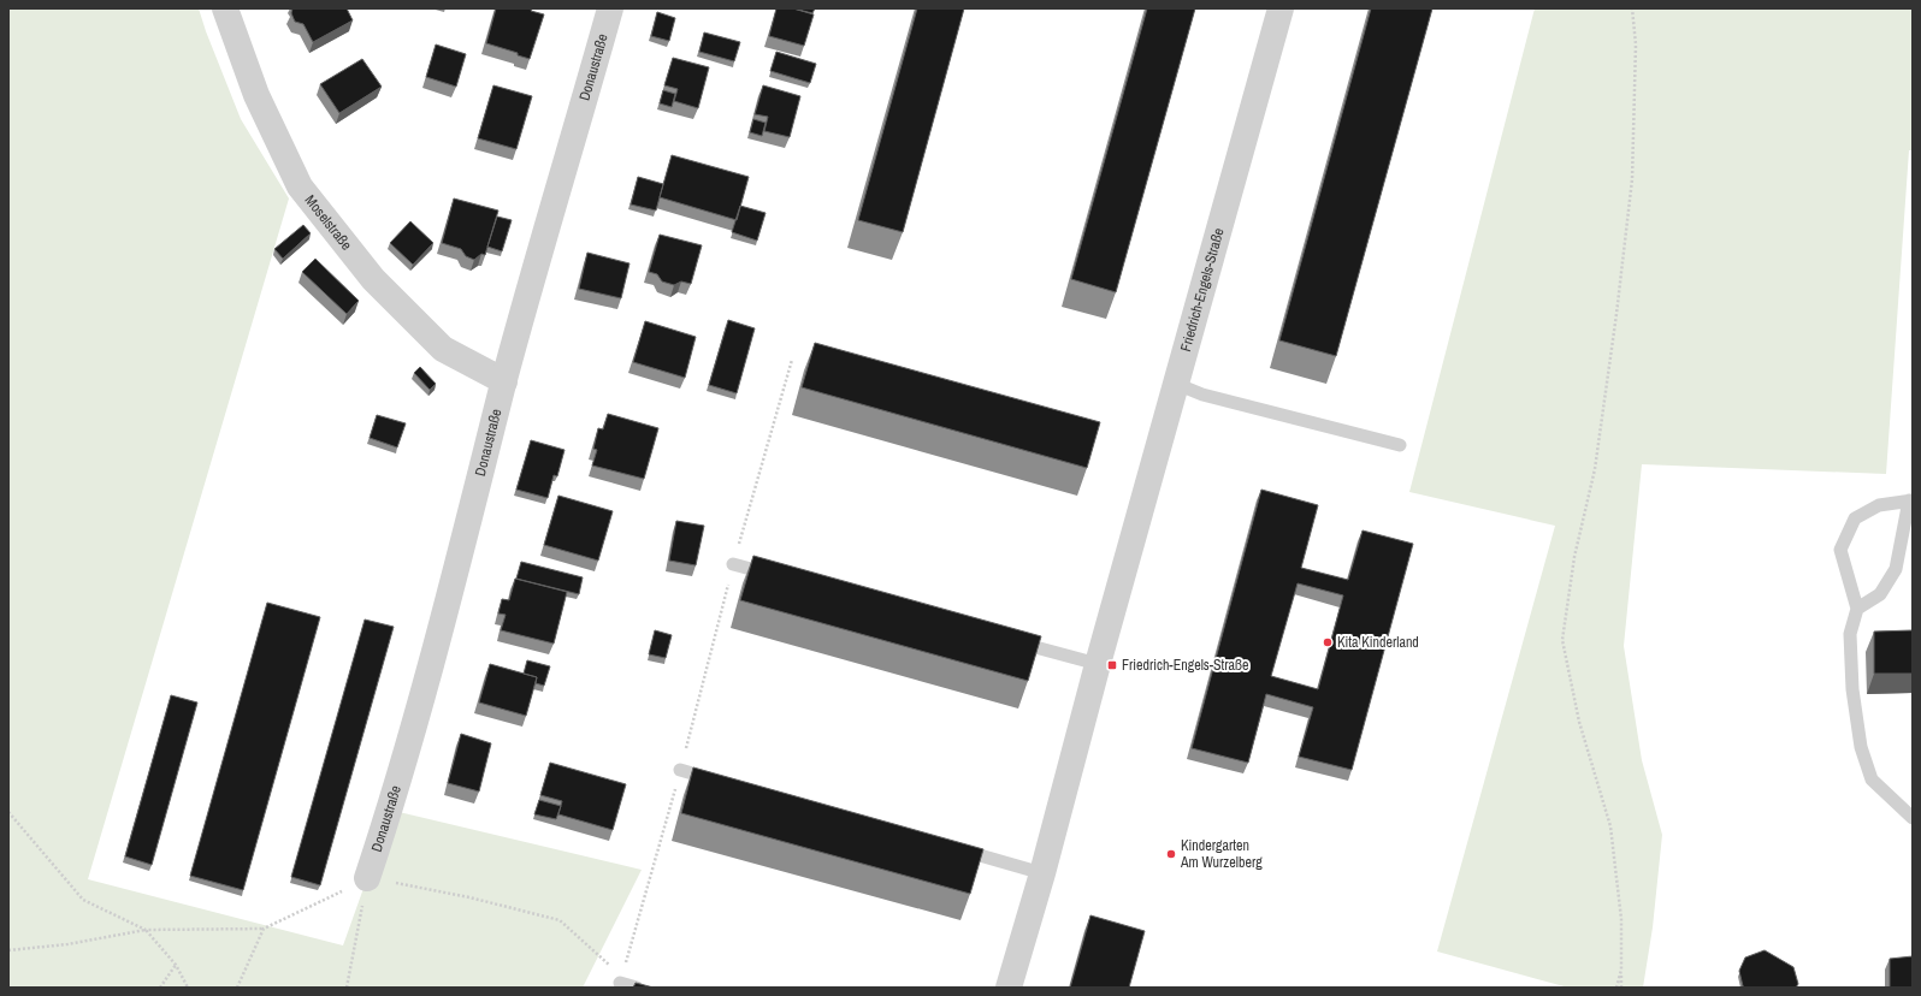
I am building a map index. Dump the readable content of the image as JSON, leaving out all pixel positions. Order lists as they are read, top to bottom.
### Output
{
  "streets": {
    "street": ["Donaustraße", "Moselstraße", "Friedrich-Engels-Straße"]
  },
  "crossings": [
    ["Donaustraße", "Moselstraße"]
  ],
  "places": {
    "other": ["Kita Kinderland", "Kindergarten Am Wurzelberg"],
    "transit": ["Friedrich-Engels-Straße"]
  }
}
